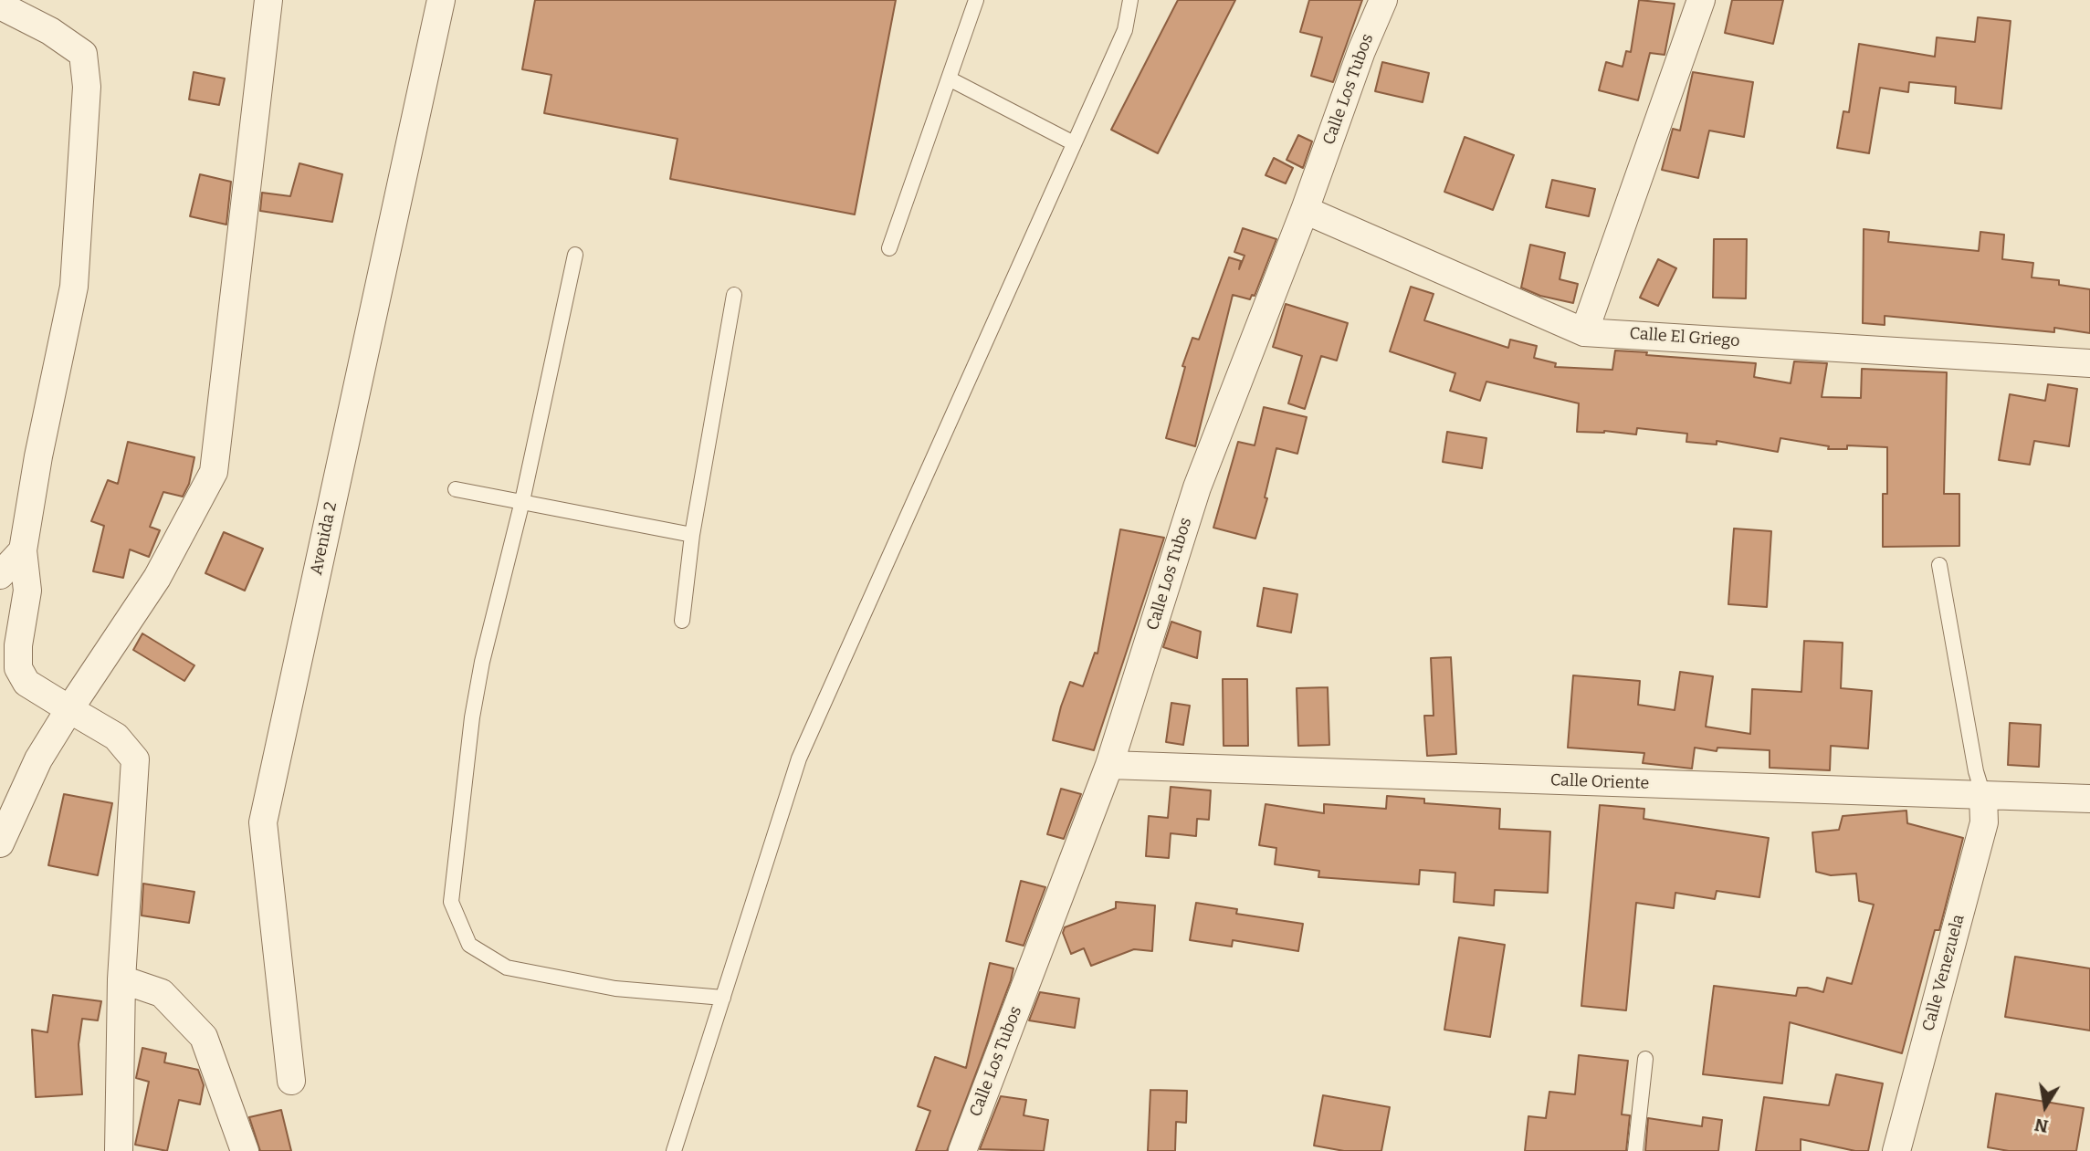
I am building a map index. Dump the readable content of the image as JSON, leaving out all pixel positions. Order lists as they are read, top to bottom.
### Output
{
  "streets": {
    "street": [
      "Calle Los Tubos",
      "Calle El Griego",
      "Avenida 2",
      "Calle Oriente",
      "Calle Venezuela"
    ]
  },
  "crossings": [
    ["Calle Los Tubos", "Calle El Griego"],
    ["Calle Los Tubos", "Calle Oriente"],
    ["Calle Oriente", "Calle Venezuela"]
  ],
  "north": "bottom"
}
